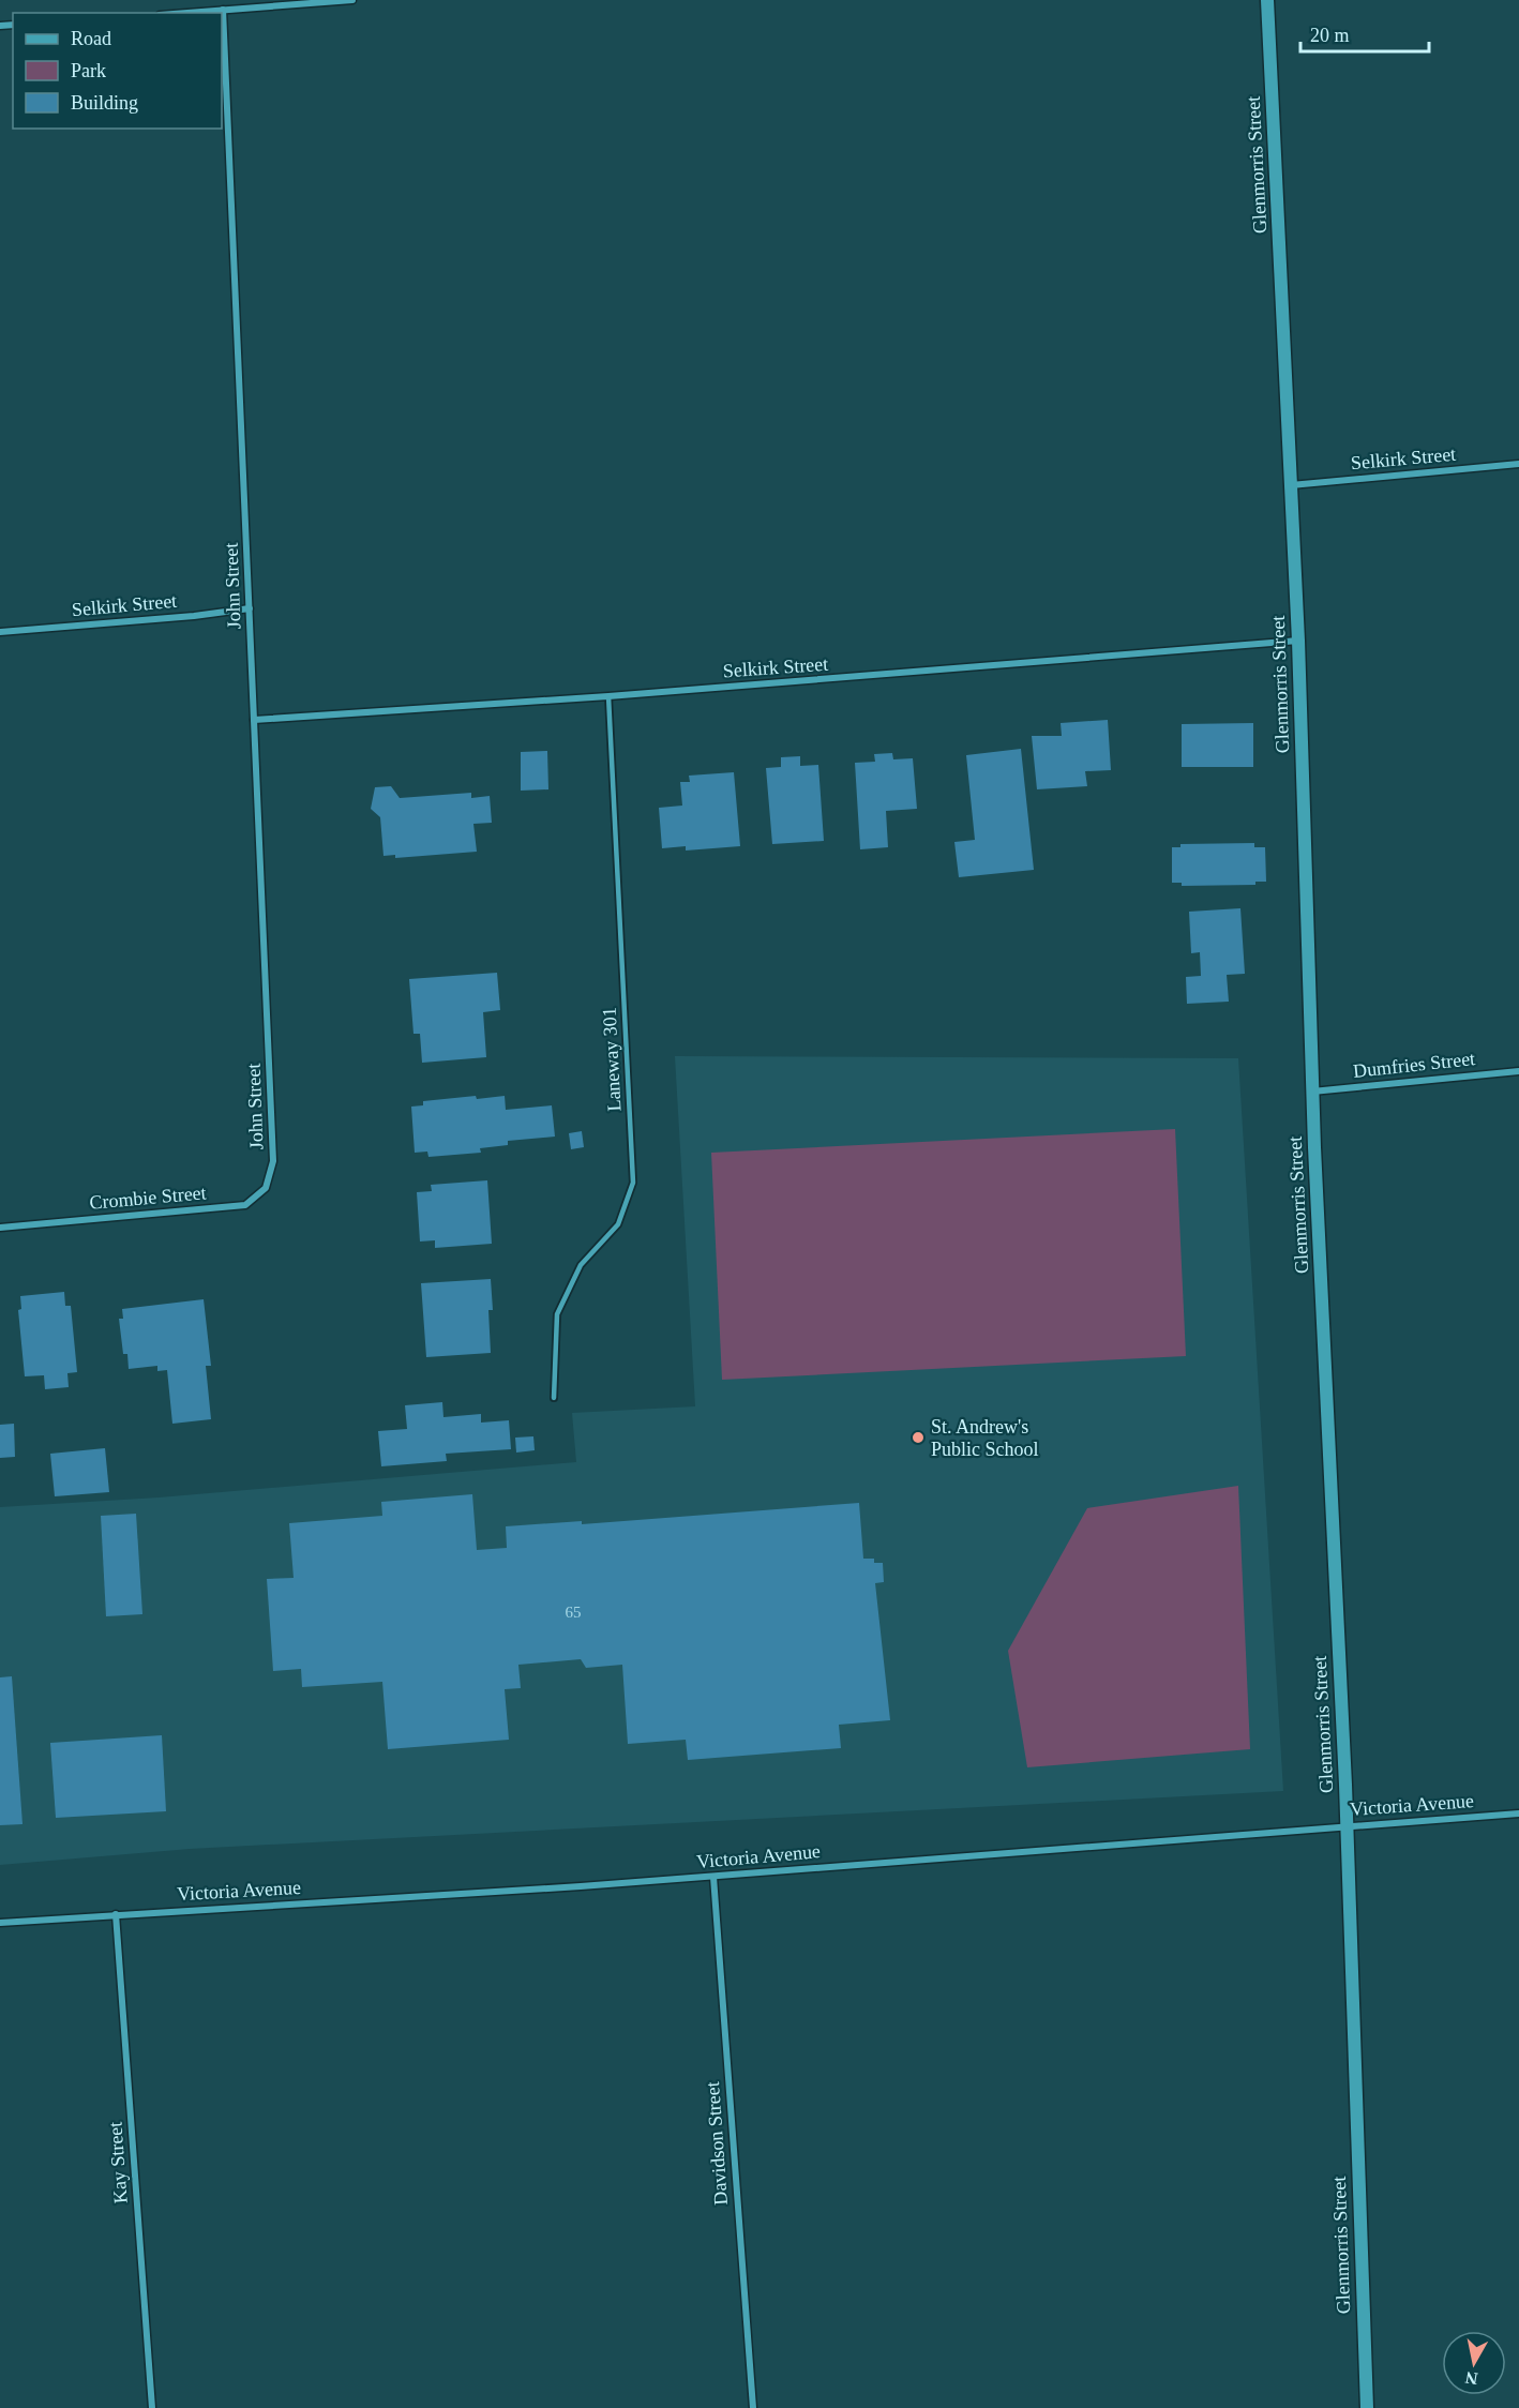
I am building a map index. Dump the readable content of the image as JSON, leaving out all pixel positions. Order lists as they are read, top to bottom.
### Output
{
  "streets": {
    "street": [
      "Glenmorris Street",
      "Selkirk Street",
      "John Street",
      "Dumfries Street",
      "Crombie Street",
      "Victoria Avenue",
      "Davidson Street",
      "Kay Street"
    ],
    "lane": ["Laneway 301"]
  },
  "crossings": [
    ["Glenmorris Street", "Selkirk Street"],
    ["Glenmorris Street", "Dumfries Street"],
    ["Glenmorris Street", "Victoria Avenue"],
    ["Selkirk Street", "John Street"],
    ["Selkirk Street", "Laneway 301"],
    ["John Street", "Crombie Street"],
    ["Victoria Avenue", "Davidson Street"],
    ["Victoria Avenue", "Kay Street"]
  ],
  "places": ["St. Andrew's Public School"],
  "house_numbers": ["65"],
  "legend": ["Road", "Park", "Building"],
  "scale_bar": "20 m",
  "north": "bottom"
}
